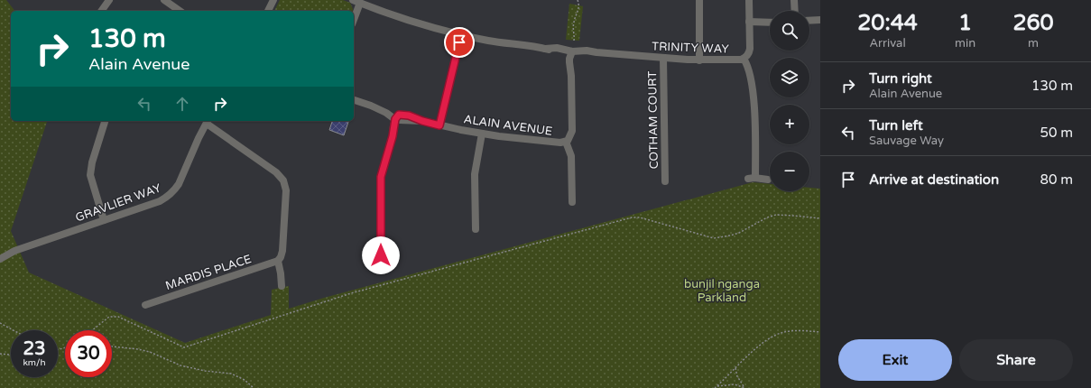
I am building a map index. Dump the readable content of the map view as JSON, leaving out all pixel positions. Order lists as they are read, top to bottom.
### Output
{
  "streets": {
    "street": [
      "TRINITY WAY",
      "COTHAM COURT",
      "ALAIN AVENUE",
      "GRAVLIER WAY",
      "MARDIS PLACE"
    ]
  },
  "crossings": [
    ["TRINITY WAY", "COTHAM COURT"],
    ["TRINITY WAY", "ALAIN AVENUE"]
  ],
  "parks": ["bunjil nganga Parkland"],
  "page": {
    "eta": [
      "20:44",
      "Arrival",
      "1",
      "min",
      "260",
      "m"
    ],
    "map_buttons": ["+", "−"],
    "turn": ["130 m", "Alain Avenue"],
    "list": [
      {
        "name": "Turn right",
        "note": "Alain Avenue",
        "value": "130 m"
      },
      {
        "name": "Turn left",
        "note": "Sauvage Way",
        "value": "50 m"
      },
      {
        "name": "Arrive at destination",
        "value": "80 m"
      }
    ],
    "speed": "23 km/h",
    "limit": "30",
    "buttons": ["Exit", "Share"]
  }
}
